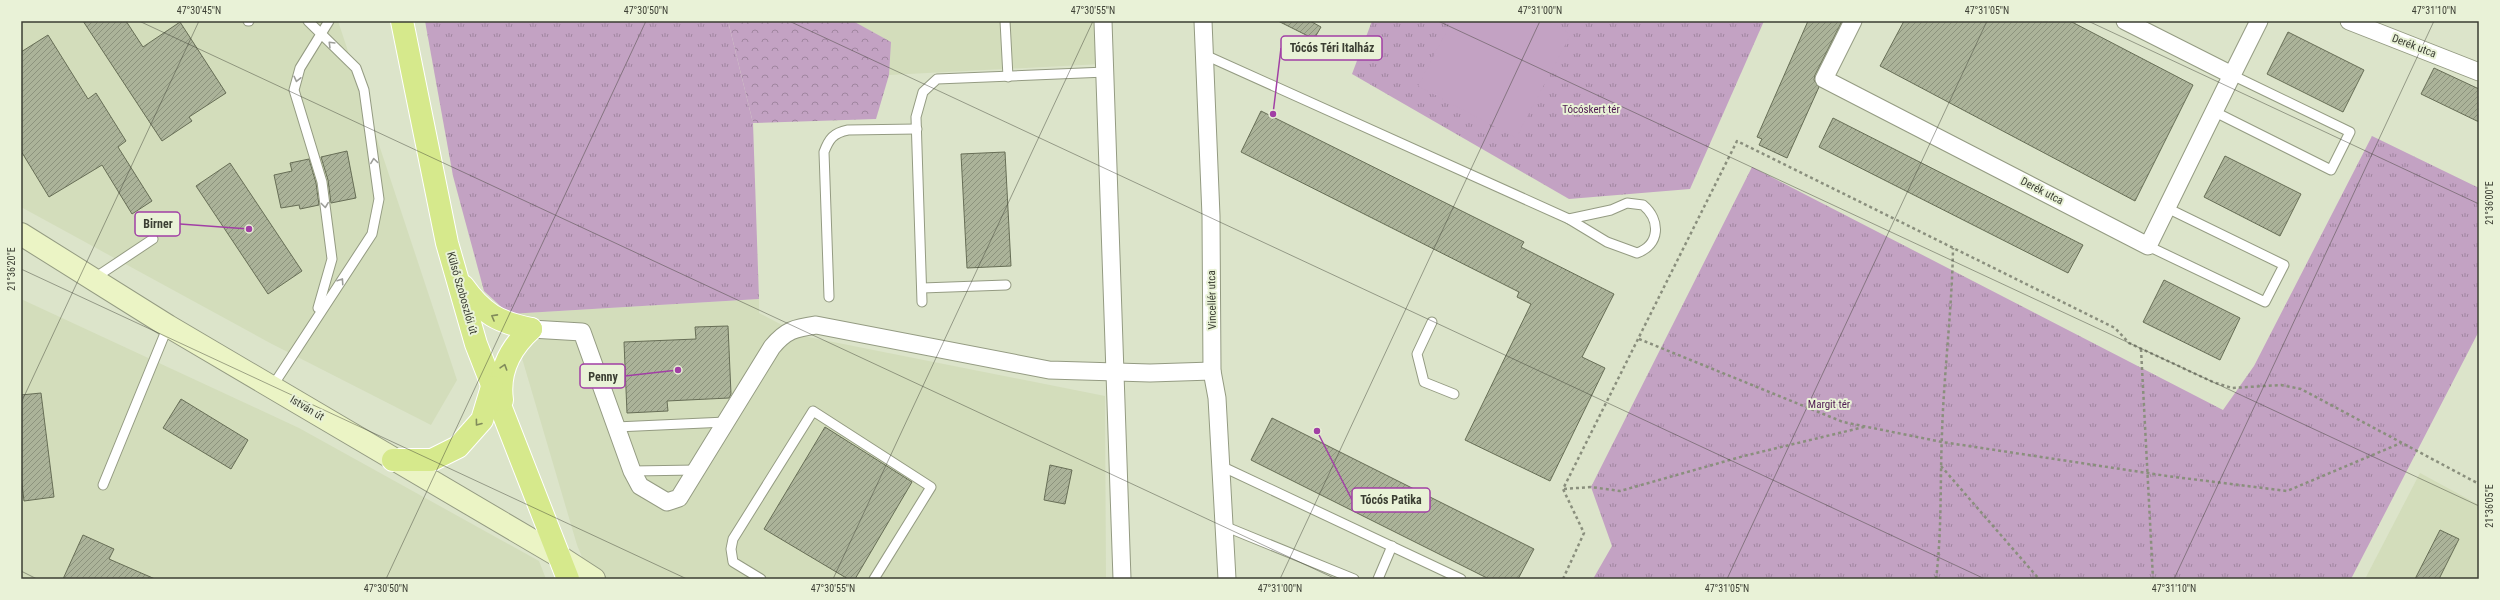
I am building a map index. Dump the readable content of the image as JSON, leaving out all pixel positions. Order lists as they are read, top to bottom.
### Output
{
  "streets": {
    "main road": ["Külső Szoboszlói út"],
    "street": ["Derék utca", "Vincellér utca", "István út"]
  },
  "crossings": [
    ["Külső Szoboszlói út", "István út"]
  ],
  "parks": ["Tócóskert tér", "Margit tér"],
  "places": [
    "Tócós Téri Italház",
    "Birner",
    "Penny",
    "Tócós Patika"
  ],
  "coordinates": [
    "47°30'45\"N",
    "47°30'50\"N",
    "47°30'55\"N",
    "47°31'00\"N",
    "47°31'05\"N",
    "47°31'10\"N",
    "21°36'00\"E",
    "21°36'20\"E",
    "21°36'05\"E"
  ]
}
